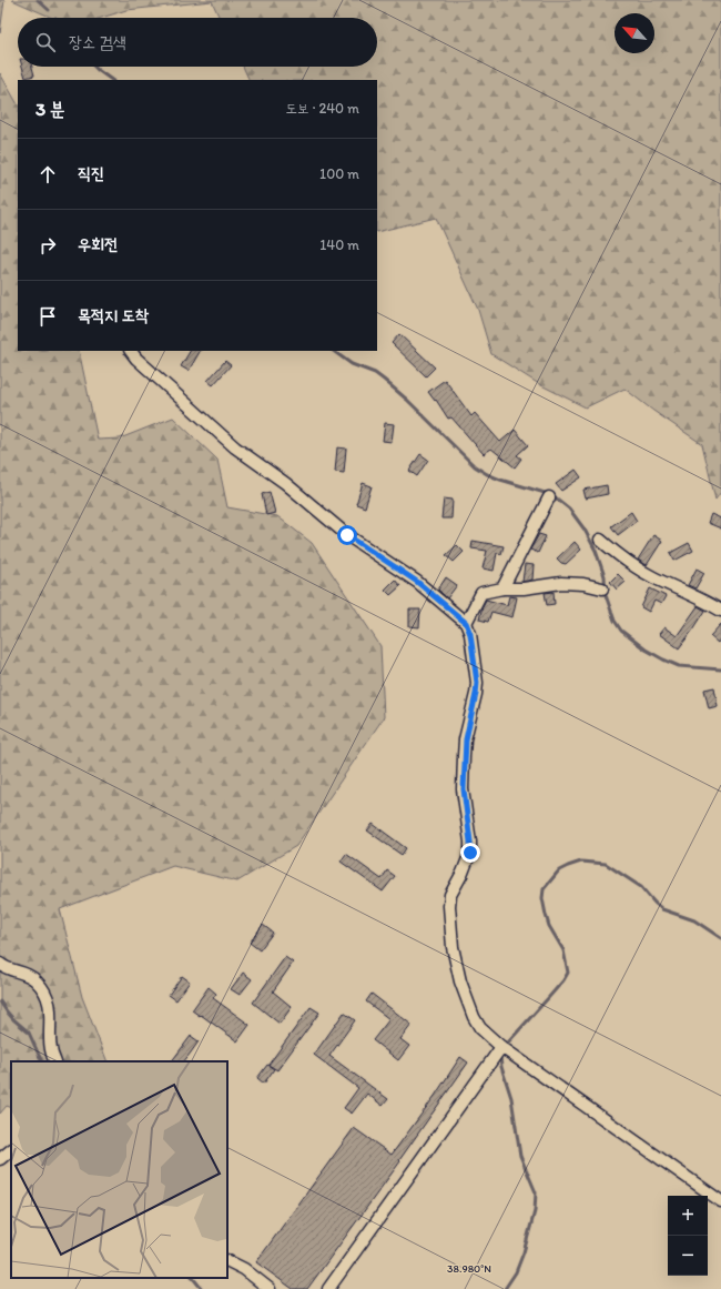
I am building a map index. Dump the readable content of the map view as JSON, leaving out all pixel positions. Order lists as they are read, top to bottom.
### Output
{
  "north": "top left",
  "page": {
    "search": "장소 검색",
    "heading": ["3 분", "도보 · 240 m"],
    "list": [
      ["직진", "100 m"],
      ["우회전", "140 m"],
      "목적지 도착"
    ],
    "map_buttons": ["+", "−"]
  },
  "coordinates": ["38.980°N"]
}
